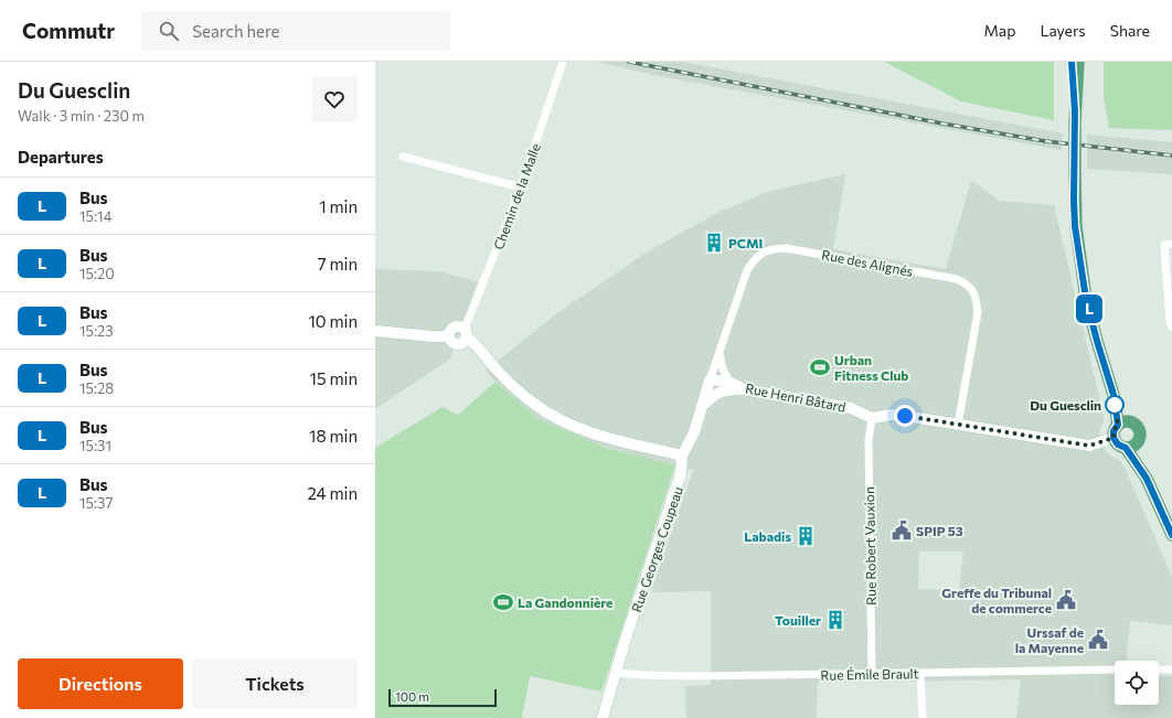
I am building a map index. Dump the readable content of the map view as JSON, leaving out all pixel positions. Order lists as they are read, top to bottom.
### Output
{
  "streets": {
    "street": [
      "Chemin de la Malle",
      "Rue des Alignés",
      "Rue Henri Bâtard",
      "Rue Robert Vauxion",
      "Rue Georges Coupeau",
      "Rue Émile Brault"
    ]
  },
  "crossings": [
    ["Rue des Alignés", "Rue Henri Bâtard"],
    ["Rue des Alignés", "Rue Georges Coupeau"],
    ["Rue Henri Bâtard", "Rue Robert Vauxion"],
    ["Rue Henri Bâtard", "Rue Georges Coupeau"],
    ["Rue Robert Vauxion", "Rue Émile Brault"],
    ["Rue Georges Coupeau", "Rue Émile Brault"]
  ],
  "places": {
    "building": ["PCMI", "Labadis", "Touiller"],
    "sports": ["Urban Fitness Club", "La Gandonnière"],
    "other": ["Du Guesclin"],
    "public building": ["SPIP 53", "Greffe du Tribunal de commerce", "Urssaf de la Mayenne"]
  },
  "lines": ["bus line L"],
  "scale_bar": "100 m",
  "page": {
    "header": "Commutr",
    "search": "Search here",
    "nav": ["Map", "Layers", "Share"],
    "heading": [
      ["Du Guesclin", "Walk · 3 min · 230 m"],
      "Departures"
    ],
    "on_map": "L",
    "list": [
      {
        "mark": "L",
        "name": "Bus",
        "note": "15:14",
        "value": "1 min"
      },
      {
        "mark": "L",
        "name": "Bus",
        "note": "15:20",
        "value": "7 min"
      },
      {
        "mark": "L",
        "name": "Bus",
        "note": "15:23",
        "value": "10 min"
      },
      {
        "mark": "L",
        "name": "Bus",
        "note": "15:28",
        "value": "15 min"
      },
      {
        "mark": "L",
        "name": "Bus",
        "note": "15:31",
        "value": "18 min"
      },
      {
        "mark": "L",
        "name": "Bus",
        "note": "15:37",
        "value": "24 min"
      }
    ],
    "buttons": ["Directions", "Tickets"],
    "scale": "100 m"
  }
}
